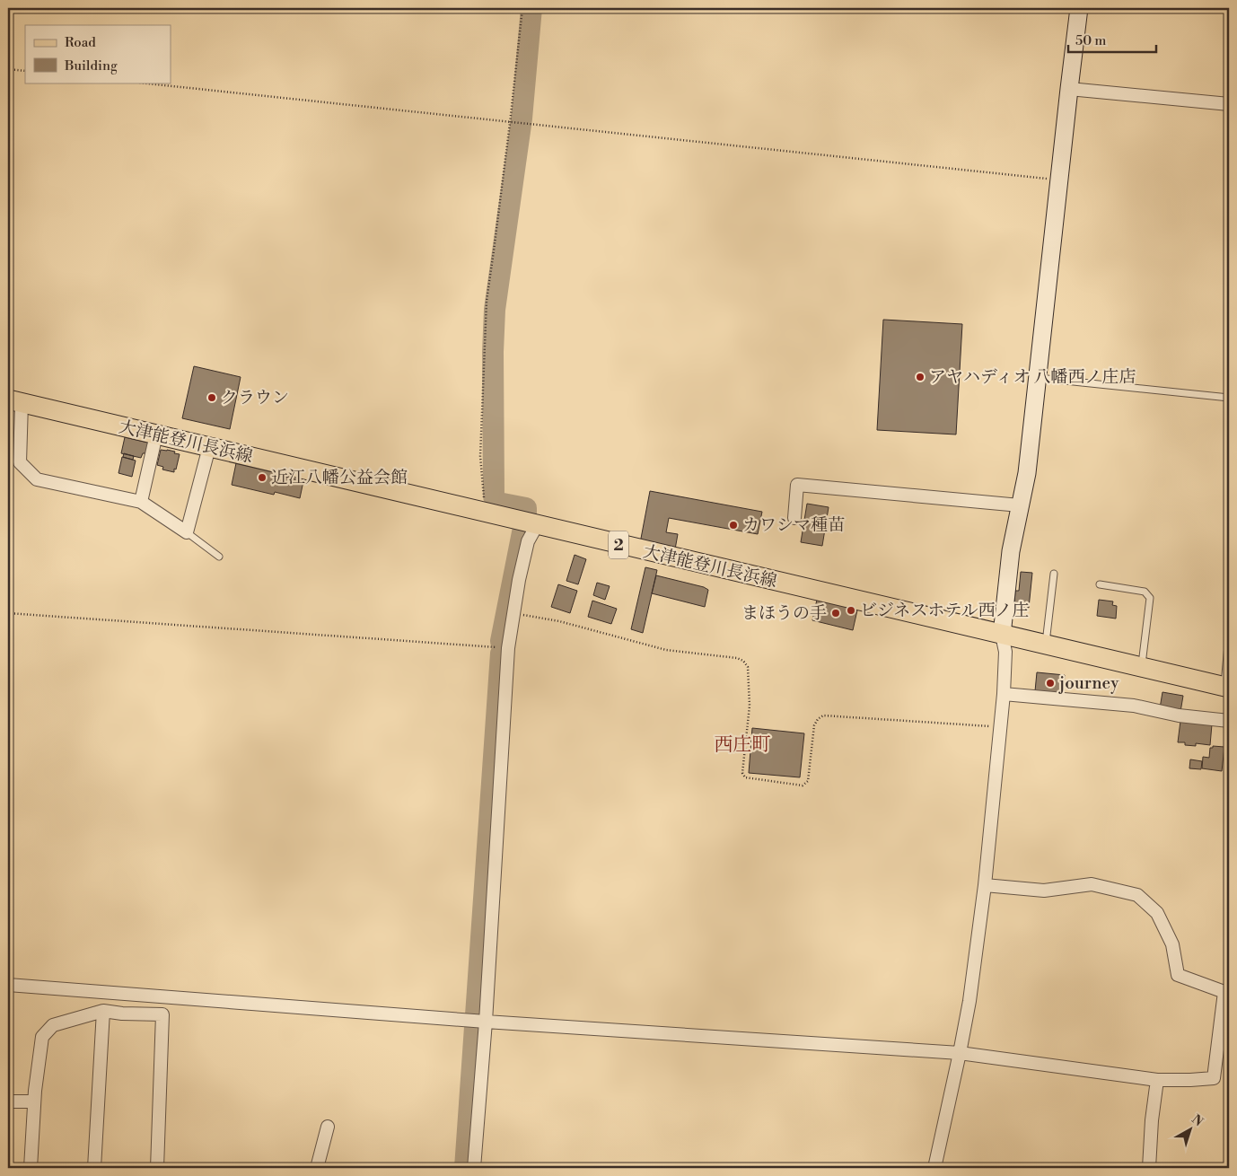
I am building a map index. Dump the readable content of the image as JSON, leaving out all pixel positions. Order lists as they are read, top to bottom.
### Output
{
  "streets": {
    "main road": ["大津能登川長浜線", "2"]
  },
  "districts": ["西庄町"],
  "places": [
    "アヤハディオ 八幡西ノ庄店",
    "クラウン",
    "近江八幡公益会館",
    "カワシマ種苗",
    "ビジネスホテル西ノ庄",
    "まほうの手",
    "journey"
  ],
  "legend": ["Road", "Building"],
  "scale_bar": "50 m",
  "north": "top right"
}
